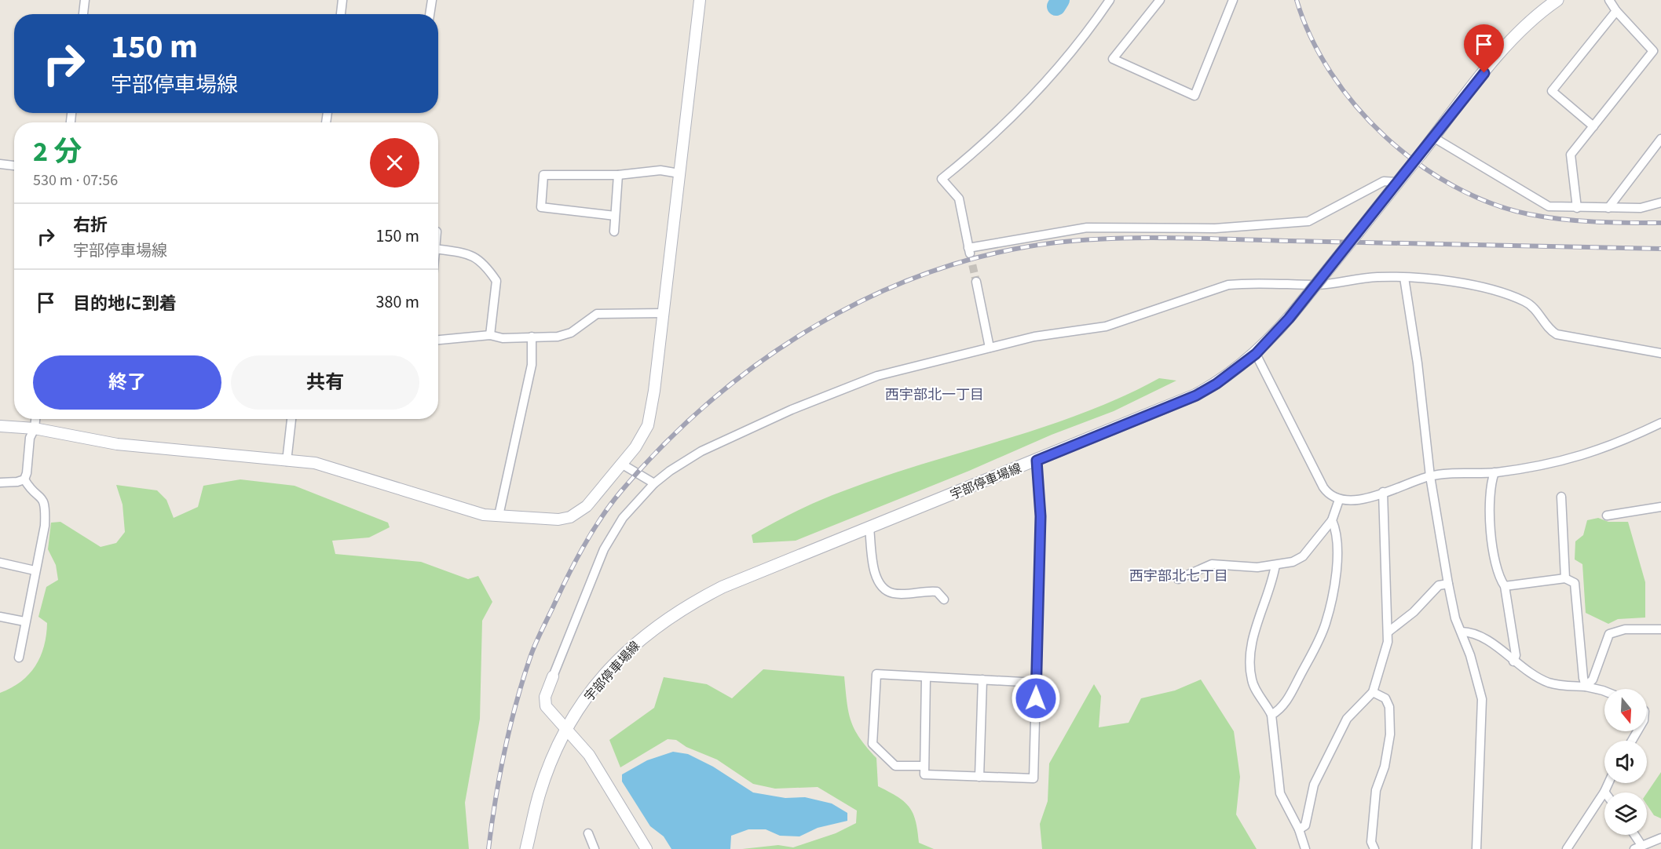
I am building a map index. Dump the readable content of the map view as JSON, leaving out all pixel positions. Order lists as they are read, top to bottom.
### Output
{
  "streets": {
    "main road": ["宇部停車場線"]
  },
  "districts": ["西宇部北一丁目", "西宇部北七丁目"],
  "north": "bottom",
  "page": {
    "turn": ["150 m", "宇部停車場線"],
    "heading": ["2 分", "530 m · 07:56"],
    "list": [
      {
        "name": "右折",
        "note": "宇部停車場線",
        "value": "150 m"
      },
      {
        "name": "目的地に到着",
        "value": "380 m"
      }
    ],
    "buttons": ["終了", "共有"]
  }
}
